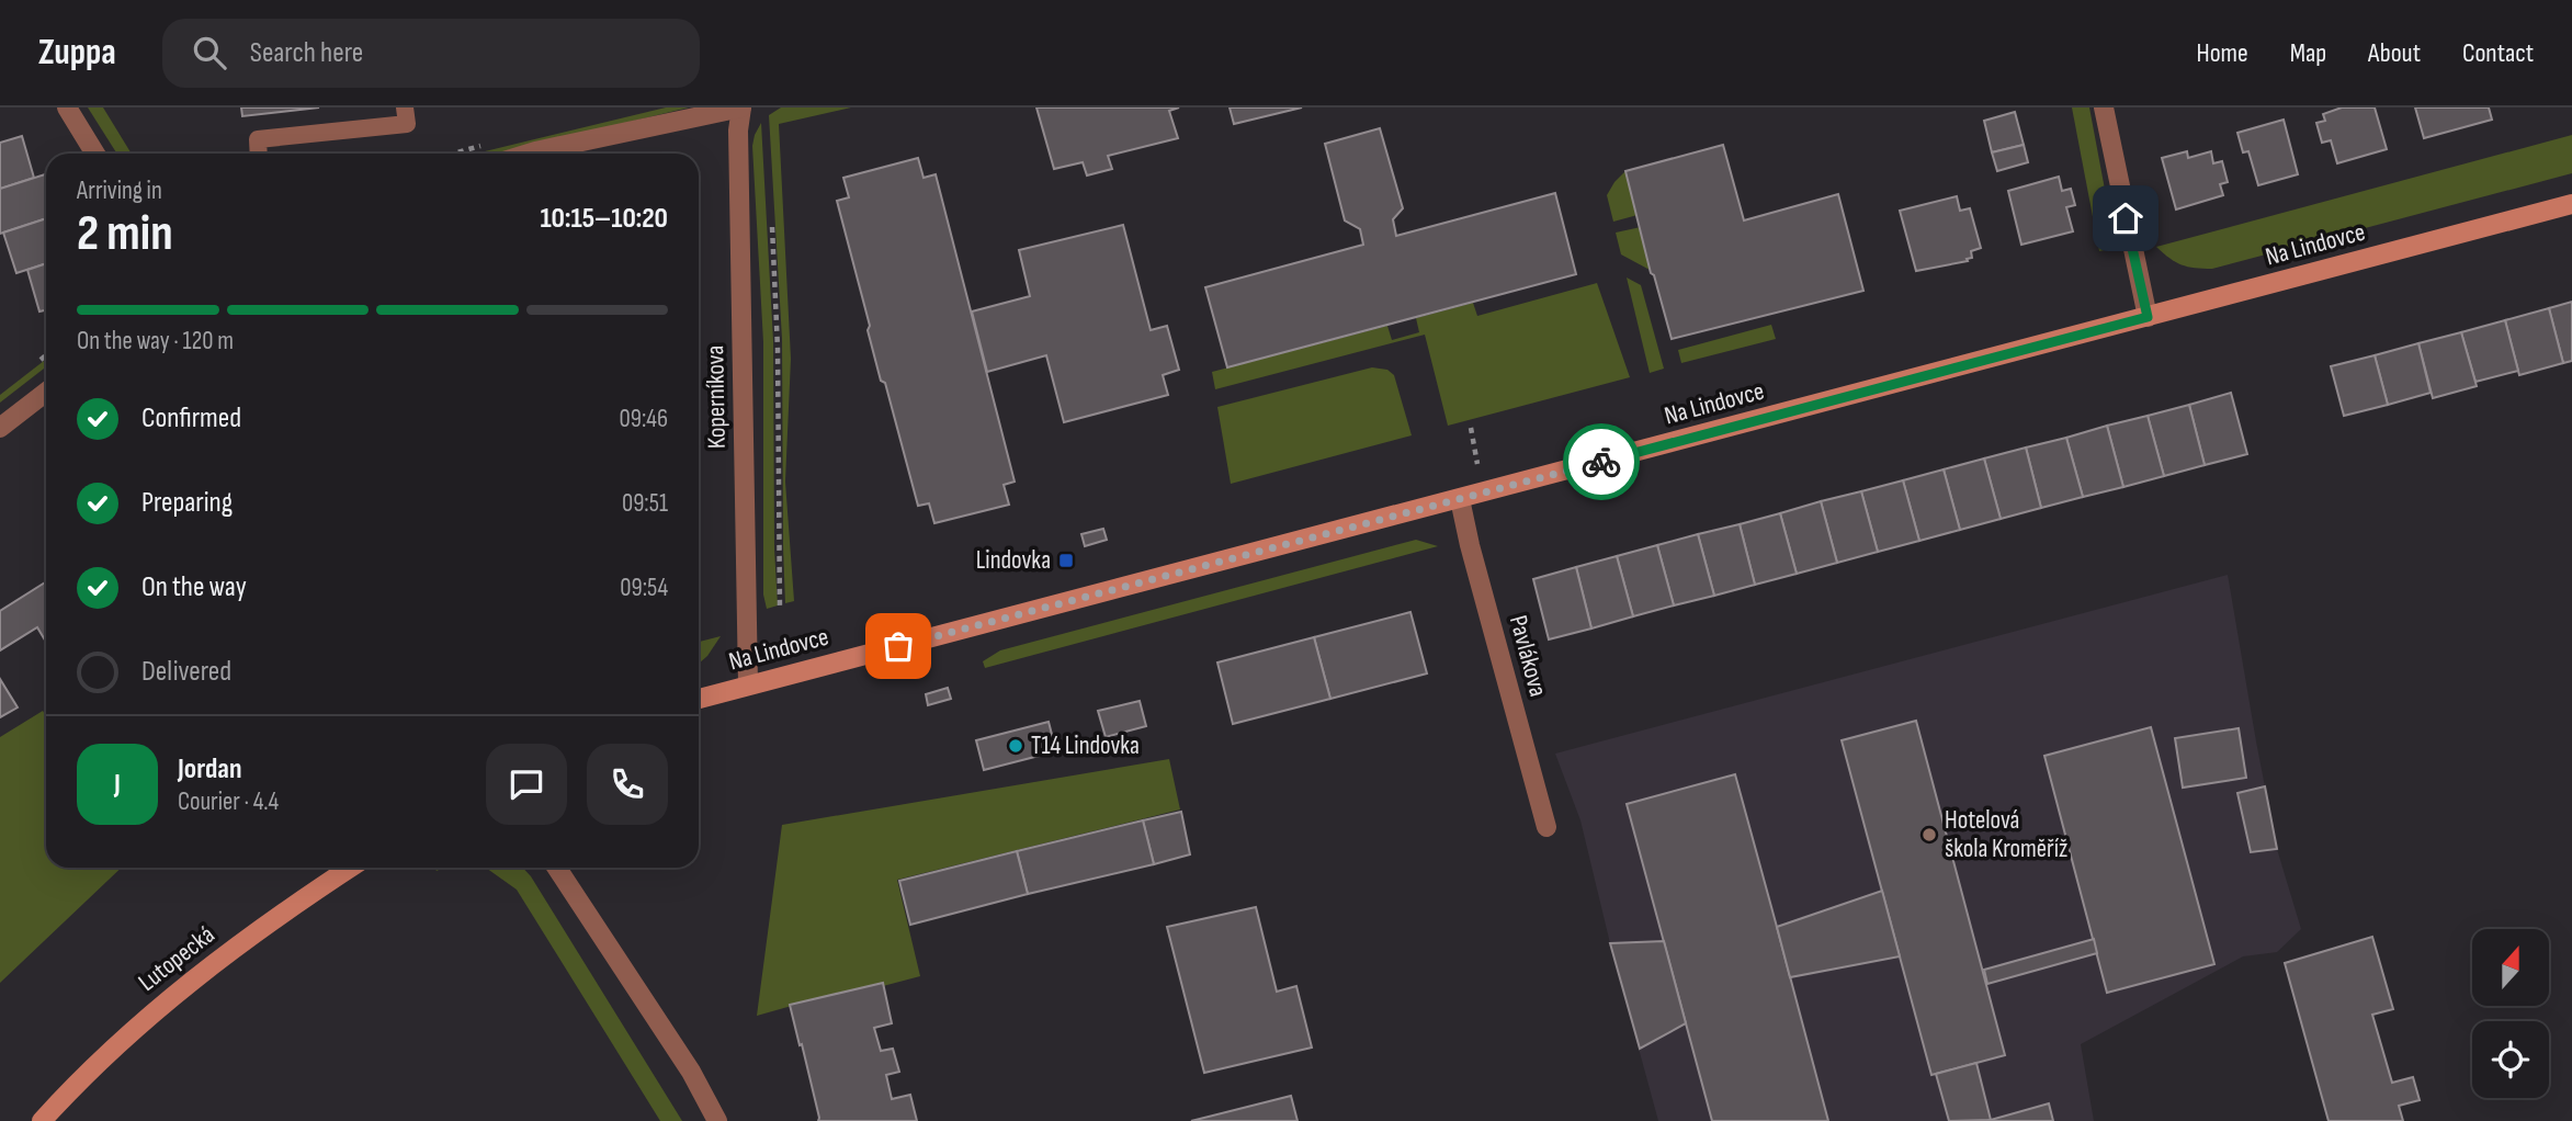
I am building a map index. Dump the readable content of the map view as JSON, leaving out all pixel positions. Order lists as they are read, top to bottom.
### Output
{
  "streets": {
    "main road": ["Na Lindovce", "Lutopecká"],
    "street": ["Koperníkova", "Pavlákova"]
  },
  "crossings": [
    ["Na Lindovce", "Koperníkova"],
    ["Na Lindovce", "Pavlákova"]
  ],
  "places": {
    "transit": ["Lindovka"],
    "other": ["T14 Lindovka", "Hotelová škola Kroměříž"]
  },
  "north": "top",
  "page": {
    "header": "Zuppa",
    "search": "Search here",
    "nav": [
      "Home",
      "Map",
      "About",
      "Contact"
    ],
    "heading": ["2 min", "Arriving in", "10:15–10:20"],
    "panel": ["Jordan", "Courier · 4.4"],
    "bar": "On the way · 120 m",
    "list": [
      ["Confirmed", "09:46"],
      ["Preparing", "09:51"],
      ["On the way", "09:54"],
      "Delivered"
    ],
    "round": "J"
  }
}
